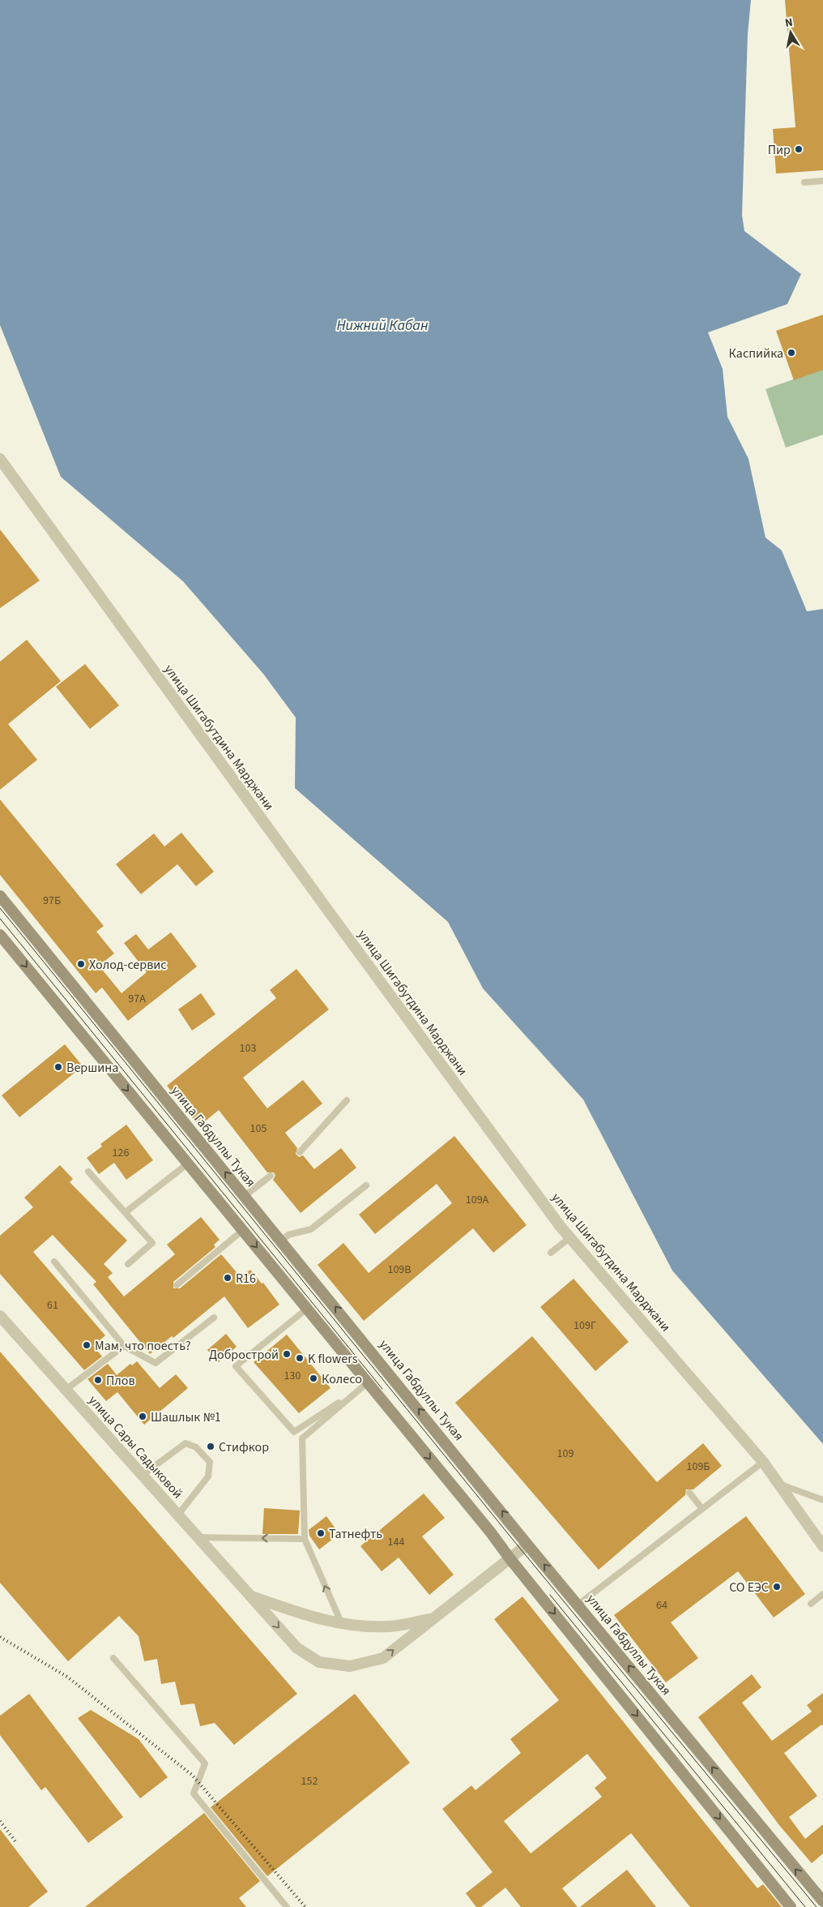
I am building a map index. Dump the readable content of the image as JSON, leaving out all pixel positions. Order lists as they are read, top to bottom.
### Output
{
  "streets": {
    "main road": ["улица Габдуллы Тукая"],
    "street": ["улица Шигабутдина Марджани", "улица Сары Садыковой"]
  },
  "crossings": [
    ["улица Габдуллы Тукая", "улица Сары Садыковой"]
  ],
  "water": ["Нижний Кабан"],
  "places": [
    "Пир",
    "Каспийка",
    "Холод-сервис",
    "Вершина",
    "R16",
    "Мам, что поесть?",
    "Добрострой",
    "K flowers",
    "Колесо",
    "Плов",
    "Шашлык №1",
    "Стифкор",
    "Татнефть",
    "СО ЕЭС"
  ],
  "house_numbers": [
    "97Б",
    "97А",
    "103",
    "105",
    "126",
    "109А",
    "109В",
    "61",
    "109Г",
    "130",
    "109",
    "109Б",
    "144",
    "64",
    "152"
  ],
  "north": "top"
}
